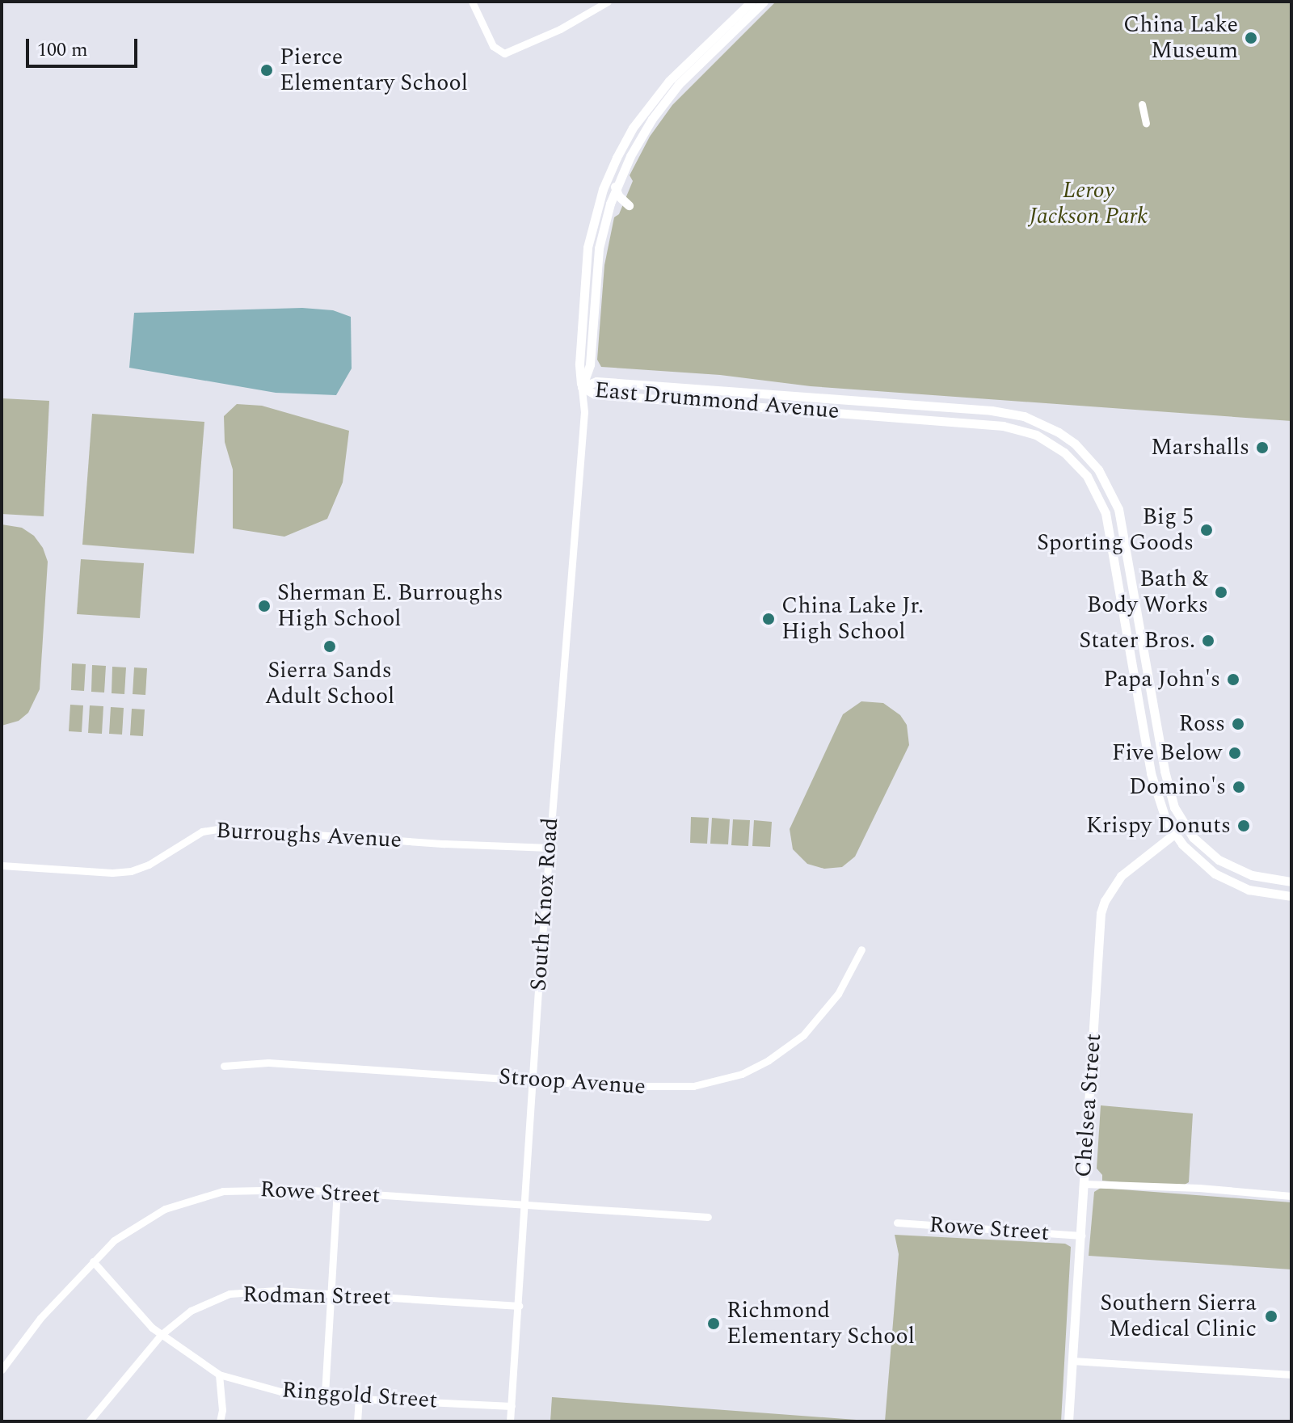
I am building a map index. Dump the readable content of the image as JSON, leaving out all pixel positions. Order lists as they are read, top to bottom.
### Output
{
  "streets": {
    "street": [
      "East Drummond Avenue",
      "Burroughs Avenue",
      "South Knox Road",
      "Stroop Avenue",
      "Chelsea Street",
      "Rowe Street",
      "Rodman Street",
      "Ringgold Street"
    ]
  },
  "crossings": [
    ["East Drummond Avenue", "South Knox Road"],
    ["East Drummond Avenue", "Chelsea Street"],
    ["Burroughs Avenue", "South Knox Road"],
    ["South Knox Road", "Stroop Avenue"],
    ["South Knox Road", "Rowe Street"],
    ["South Knox Road", "Rodman Street"],
    ["South Knox Road", "Ringgold Street"],
    ["Chelsea Street", "Rowe Street"],
    ["Rowe Street", "Ringgold Street"],
    ["Rodman Street", "Ringgold Street"]
  ],
  "parks": ["Leroy Jackson Park"],
  "places": [
    "China Lake Museum",
    "Pierce Elementary School",
    "Marshalls",
    "Big 5 Sporting Goods",
    "Bath & Body Works",
    "Sherman E. Burroughs High School",
    "China Lake Jr. High School",
    "Stater Bros.",
    "Sierra Sands Adult School",
    "Papa John's",
    "Ross",
    "Five Below",
    "Domino's",
    "Krispy Donuts",
    "Southern Sierra Medical Clinic",
    "Richmond Elementary School"
  ],
  "scale_bar": "100 m"
}
